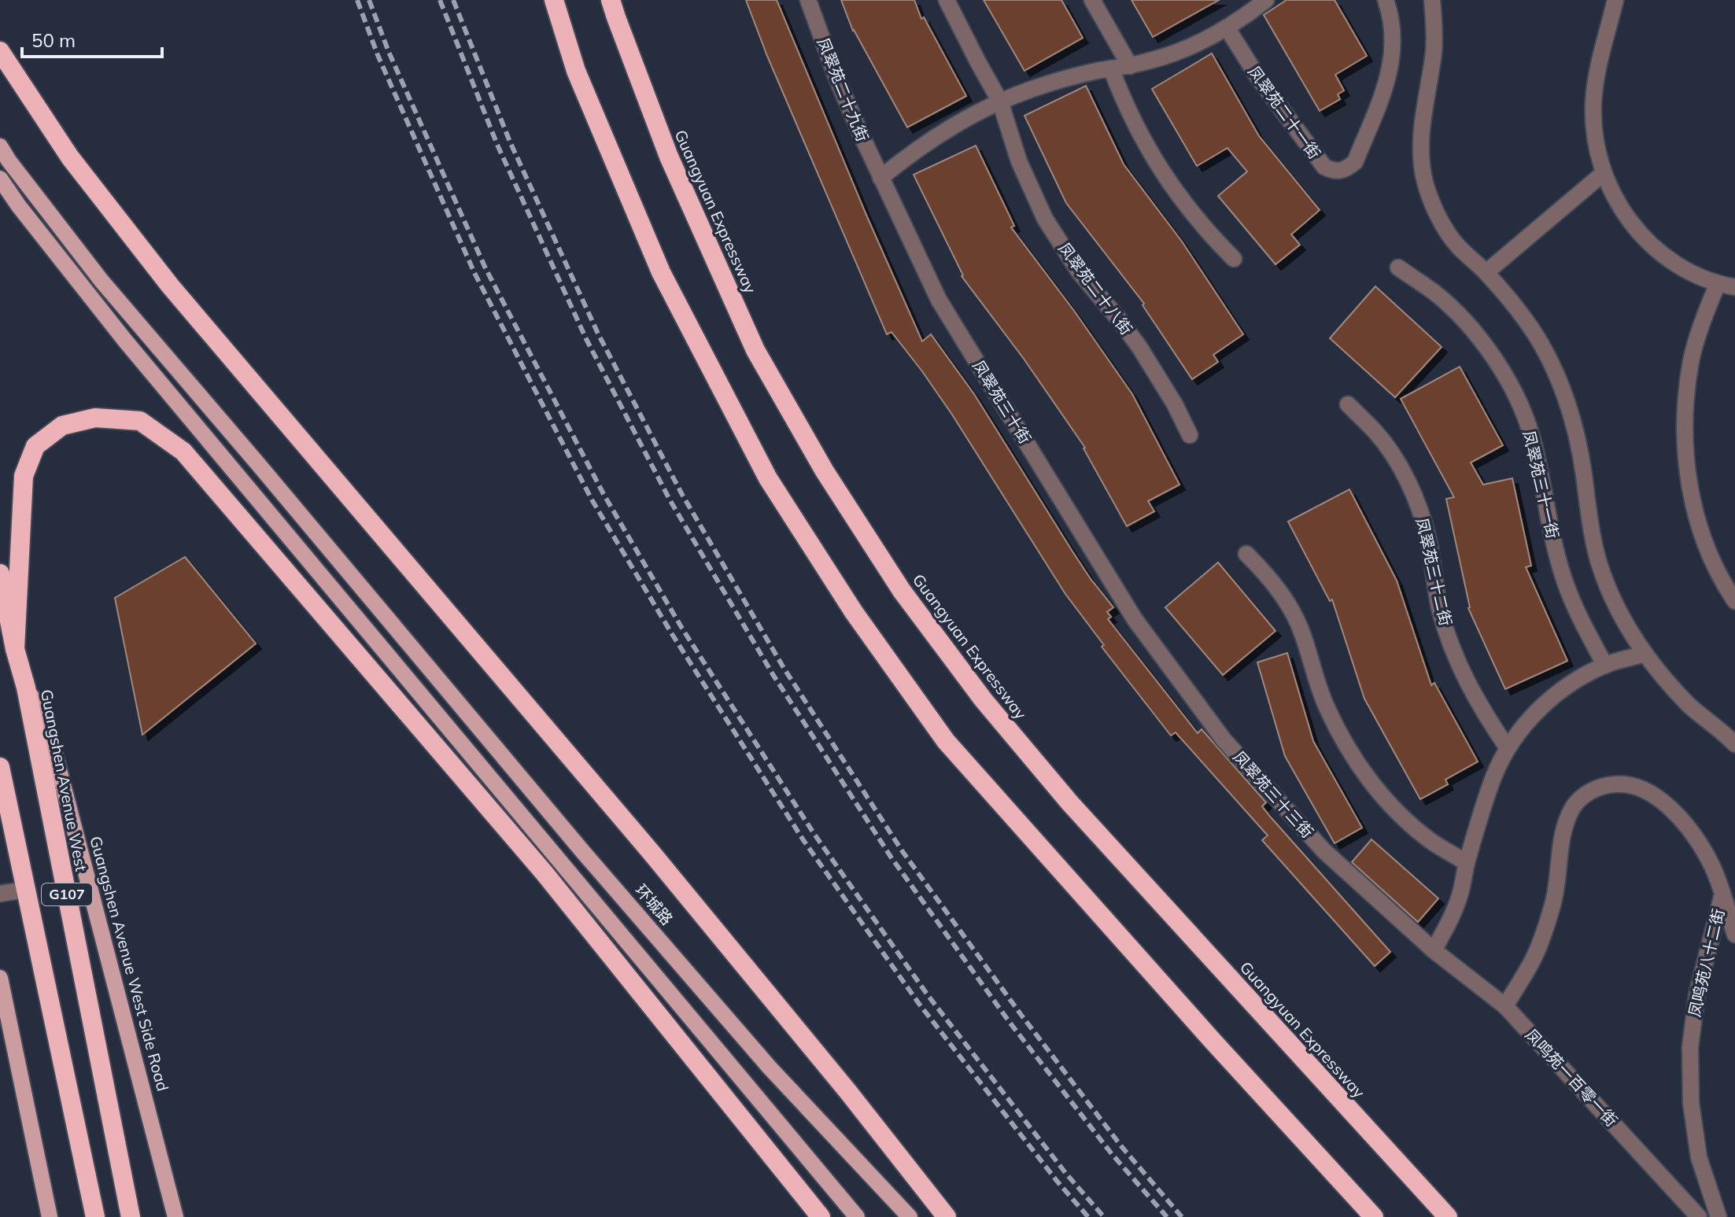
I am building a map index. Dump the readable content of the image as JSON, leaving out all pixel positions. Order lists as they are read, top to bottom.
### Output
{
  "streets": {
    "highway": ["Guangyuan Expressway", "Guangshen Avenue West", "G107"],
    "main road": ["环城路", "Guangshen Avenue West Side Road"],
    "street": [
      "凤翠苑二十九街",
      "凤翠苑二十一街",
      "凤翠苑二十八街",
      "凤翠苑三十街",
      "凤翠苑三十一街",
      "凤翠苑三十二街",
      "凤翠苑三十三街",
      "凤鸣苑八十二街",
      "凤鸣苑一百零一街"
    ]
  },
  "crossings": [
    ["凤翠苑二十九街", "凤翠苑三十街"],
    ["凤翠苑三十街", "凤翠苑三十三街"],
    ["Guangshen Avenue West", "Guangshen Avenue West Side Road"],
    ["凤翠苑三十三街", "凤鸣苑一百零一街"]
  ],
  "scale_bar": "50 m"
}
